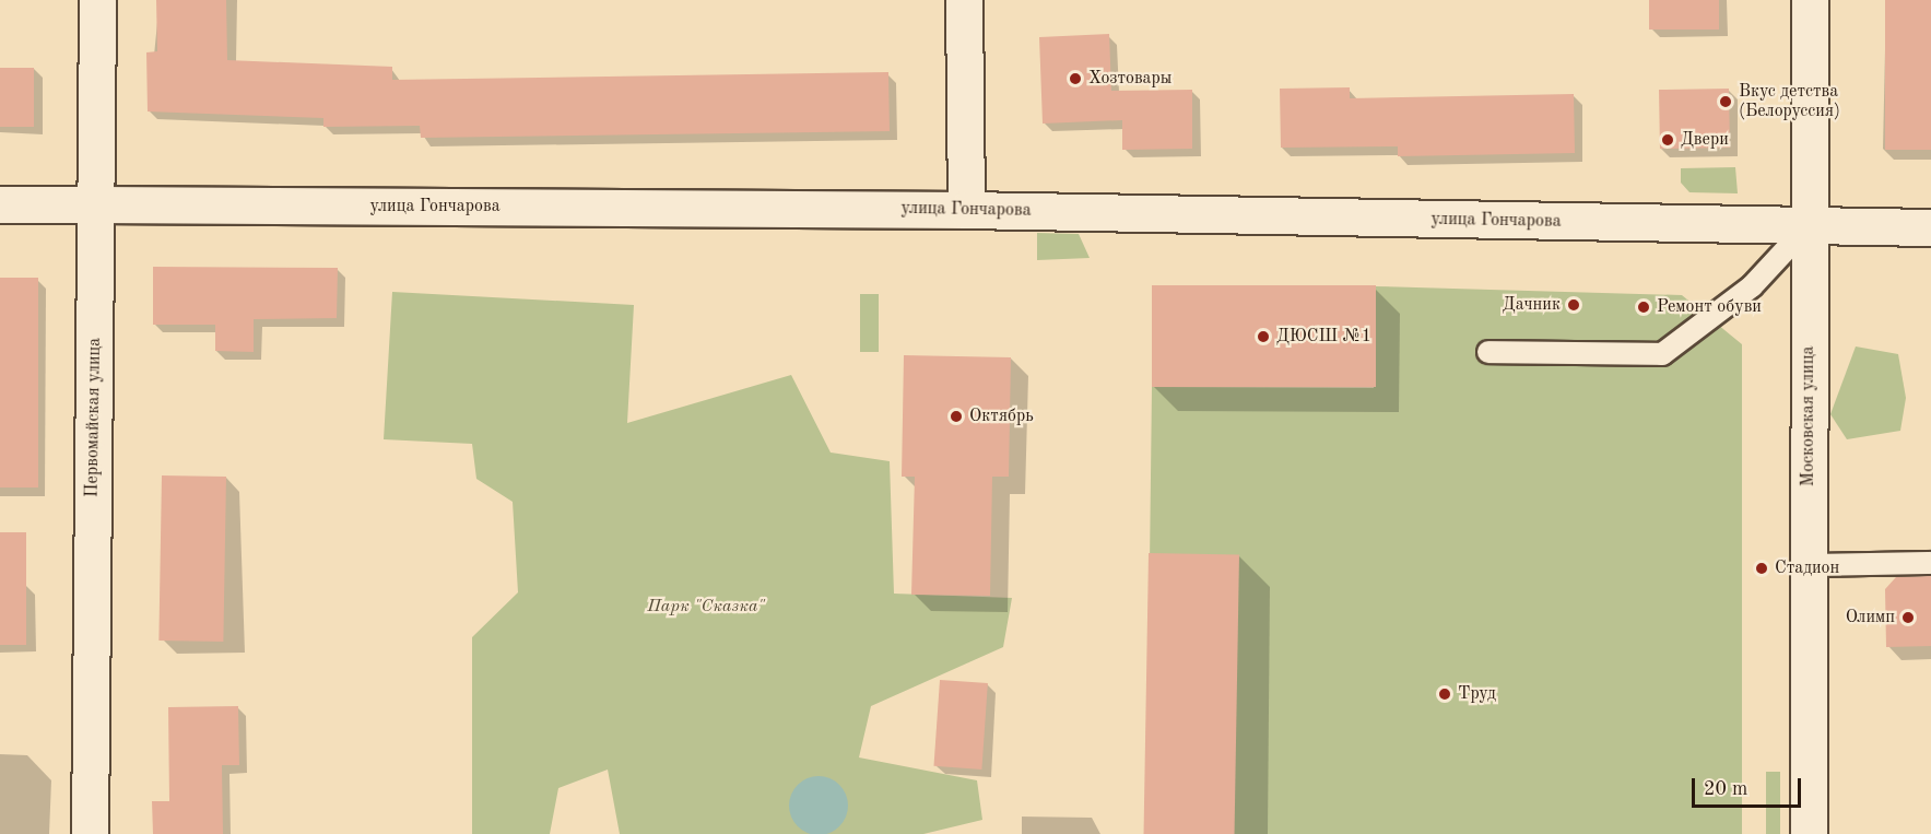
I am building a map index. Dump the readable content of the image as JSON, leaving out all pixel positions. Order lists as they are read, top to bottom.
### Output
{
  "streets": {
    "main road": ["улица Гончарова", "Московская улица", "Первомайская улица"]
  },
  "crossings": [
    ["улица Гончарова", "Московская улица"],
    ["улица Гончарова", "Первомайская улица"]
  ],
  "parks": ["Парк \"Сказка\""],
  "places": [
    "Хозтовары",
    "Вкус детства (Белоруссия)",
    "Двери",
    "Дачник",
    "Ремонт обуви",
    "ДЮСШ №1",
    "Октябрь",
    "Стадион",
    "Олимп",
    "Труд"
  ],
  "scale_bar": "20 m"
}
